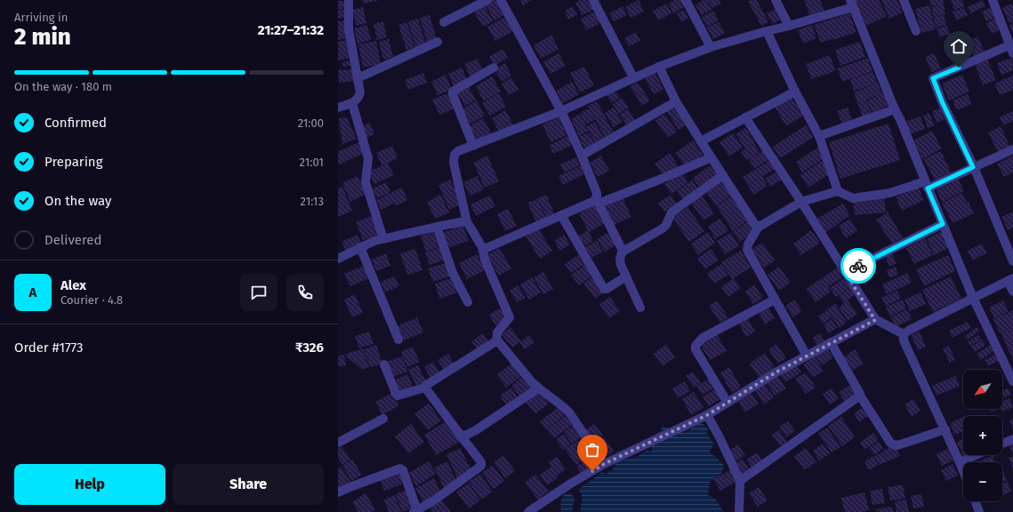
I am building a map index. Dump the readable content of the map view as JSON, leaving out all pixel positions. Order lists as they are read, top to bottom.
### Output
{
  "north": "bottom left",
  "page": {
    "heading": ["2 min", "Arriving in", "21:27–21:32"],
    "panel": [
      "Alex",
      "Courier · 4.8",
      "Order #1773",
      "₹326"
    ],
    "bar": "On the way · 180 m",
    "list": [
      ["Confirmed", "21:00"],
      ["Preparing", "21:01"],
      ["On the way", "21:13"],
      "Delivered"
    ],
    "round": "A",
    "map_buttons": ["+", "−"],
    "buttons": ["Help", "Share"]
  }
}
